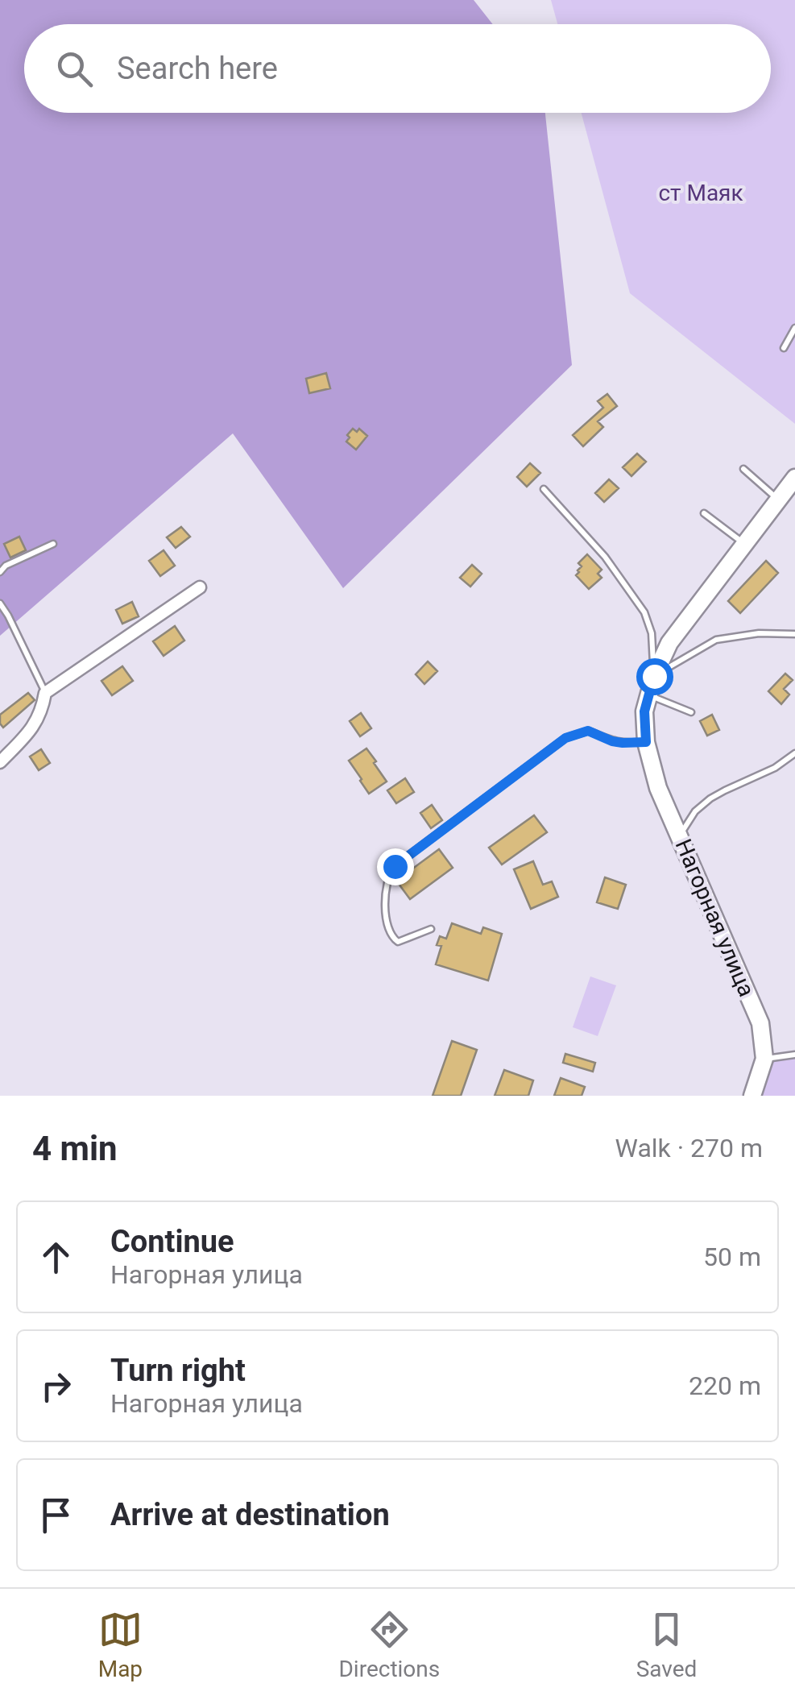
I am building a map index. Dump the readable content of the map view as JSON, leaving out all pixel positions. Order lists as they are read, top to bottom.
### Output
{
  "streets": {
    "main road": ["Нагорная улица"]
  },
  "parks": ["ст Маяк"],
  "page": {
    "search": "Search here",
    "heading": ["4 min", "Walk · 270 m"],
    "list": [
      ["Continue", "Нагорная улица", "50 m"],
      ["Turn right", "Нагорная улица", "220 m"],
      "Arrive at destination"
    ],
    "nav": ["Map", "Directions", "Saved"]
  }
}
